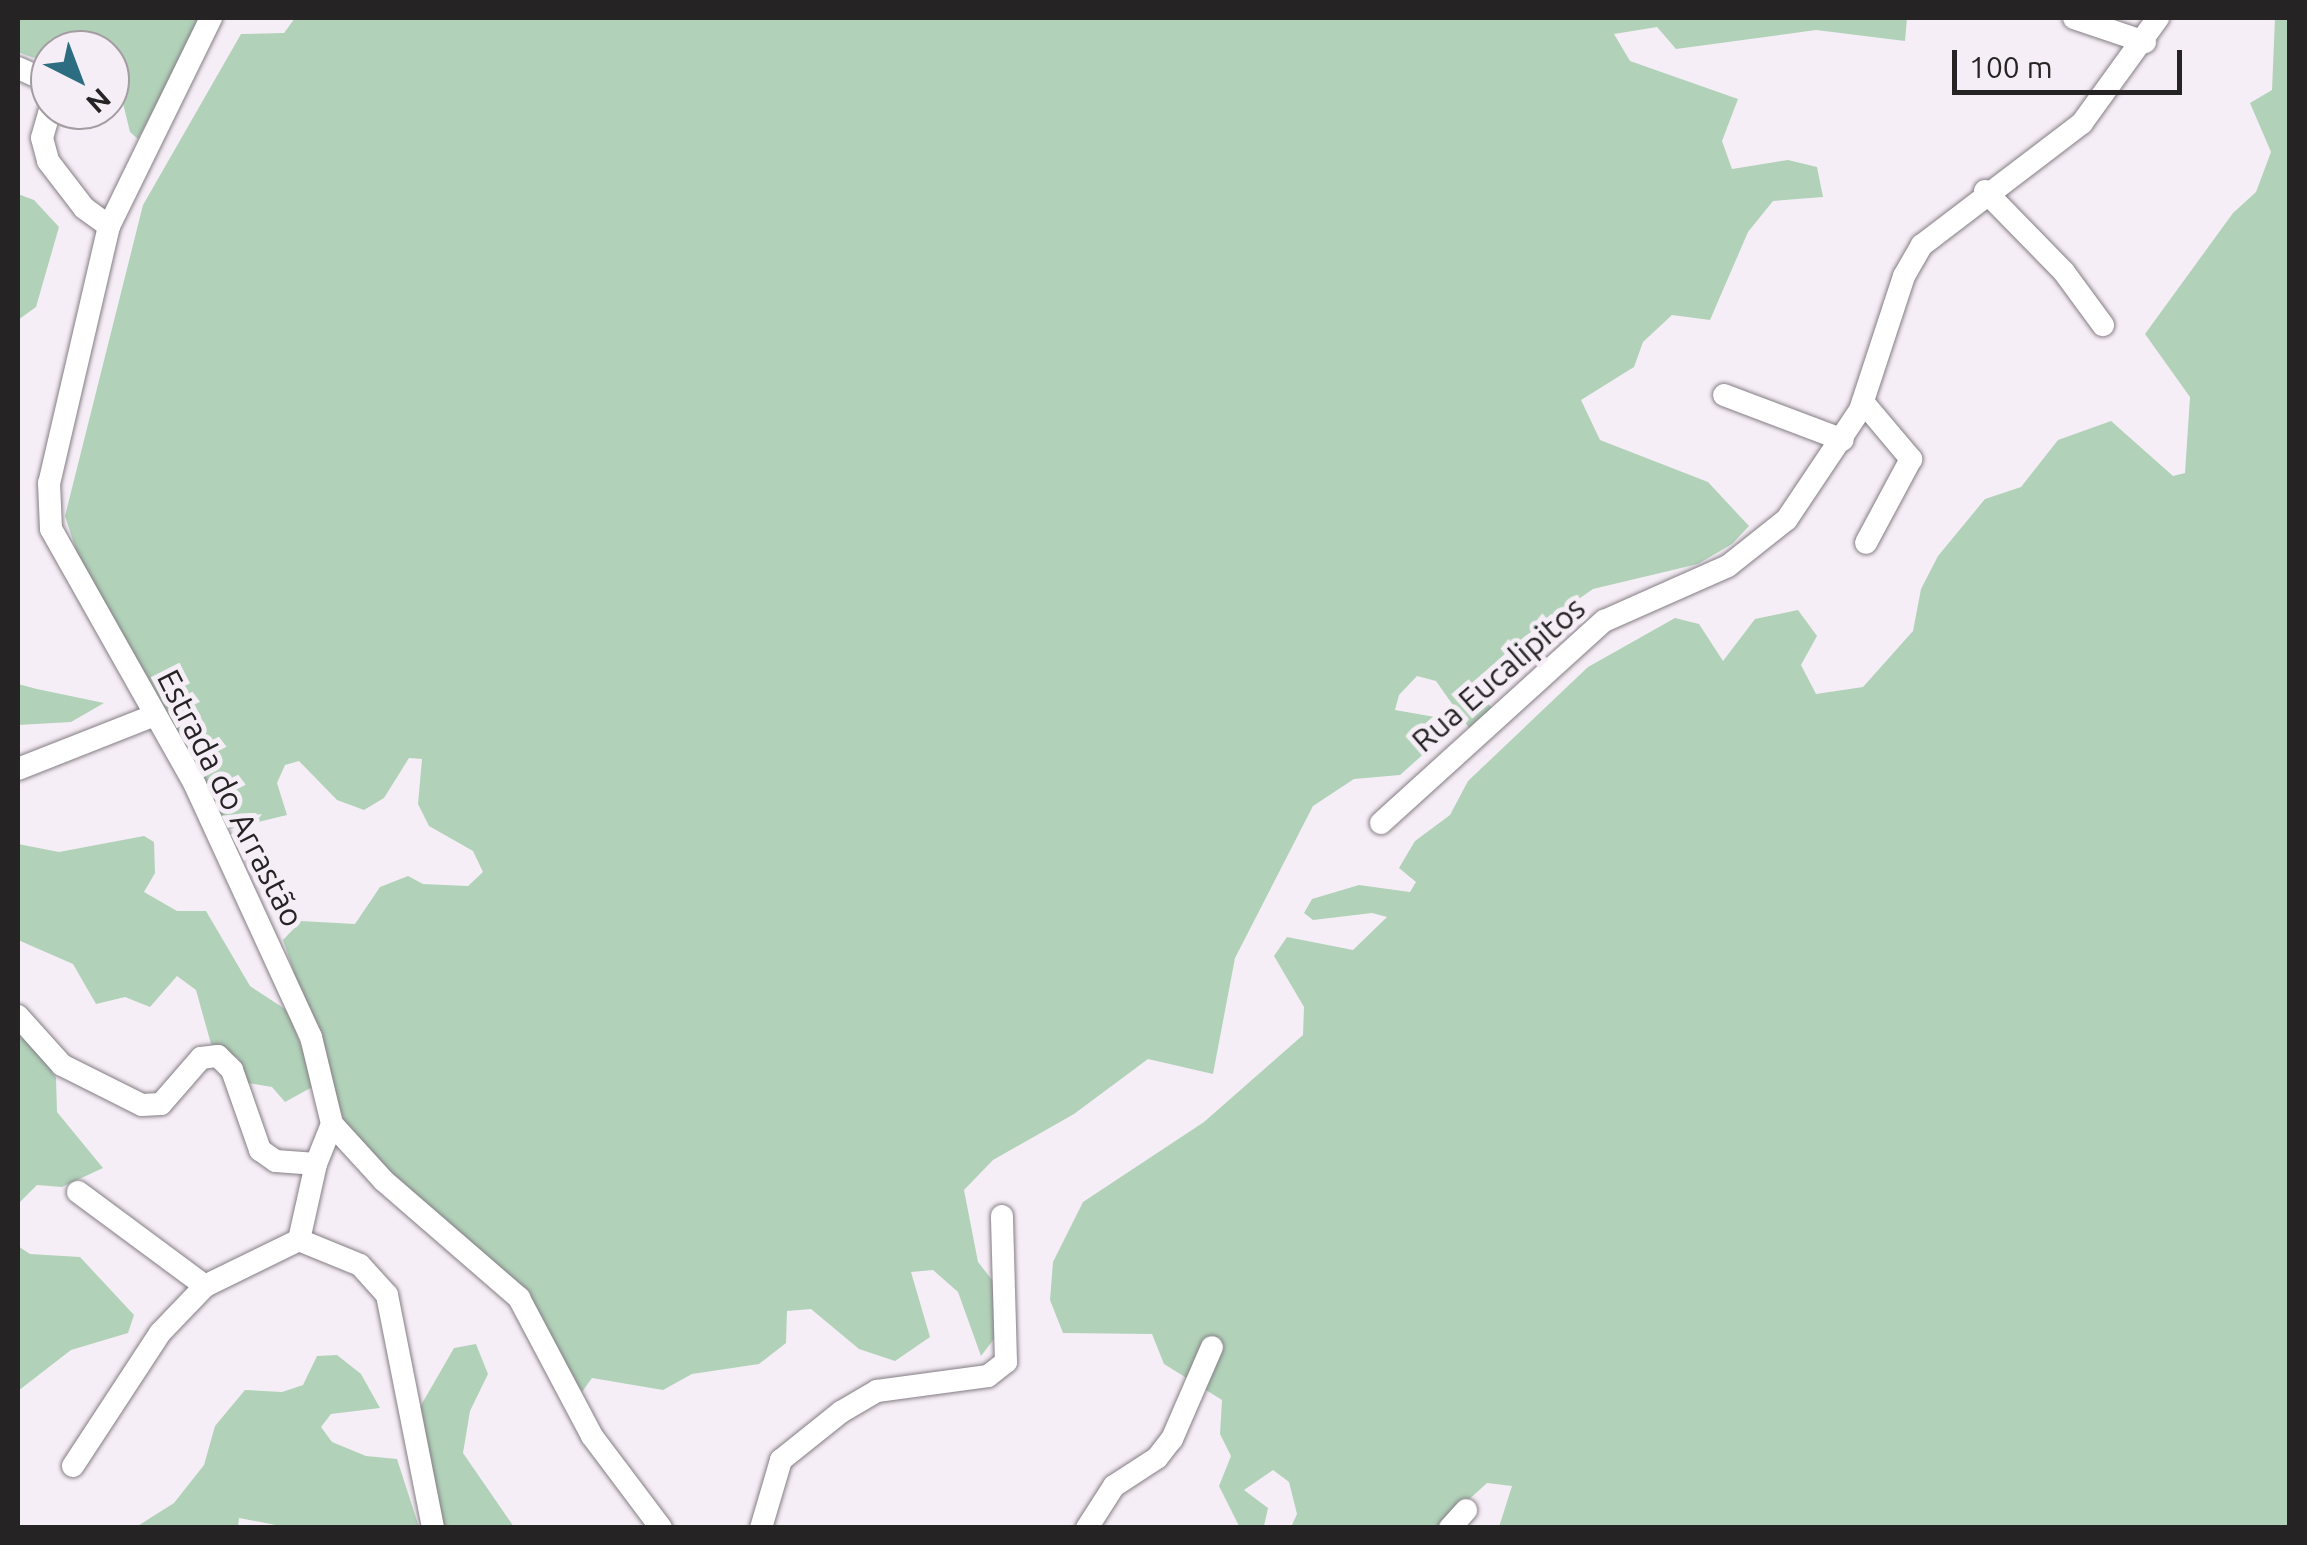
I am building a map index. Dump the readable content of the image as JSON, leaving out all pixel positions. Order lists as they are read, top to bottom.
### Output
{
  "streets": {
    "street": ["Rua Eucalipitos", "Estrada do Arrastão"]
  },
  "scale_bar": "100 m",
  "north": "bottom right"
}
